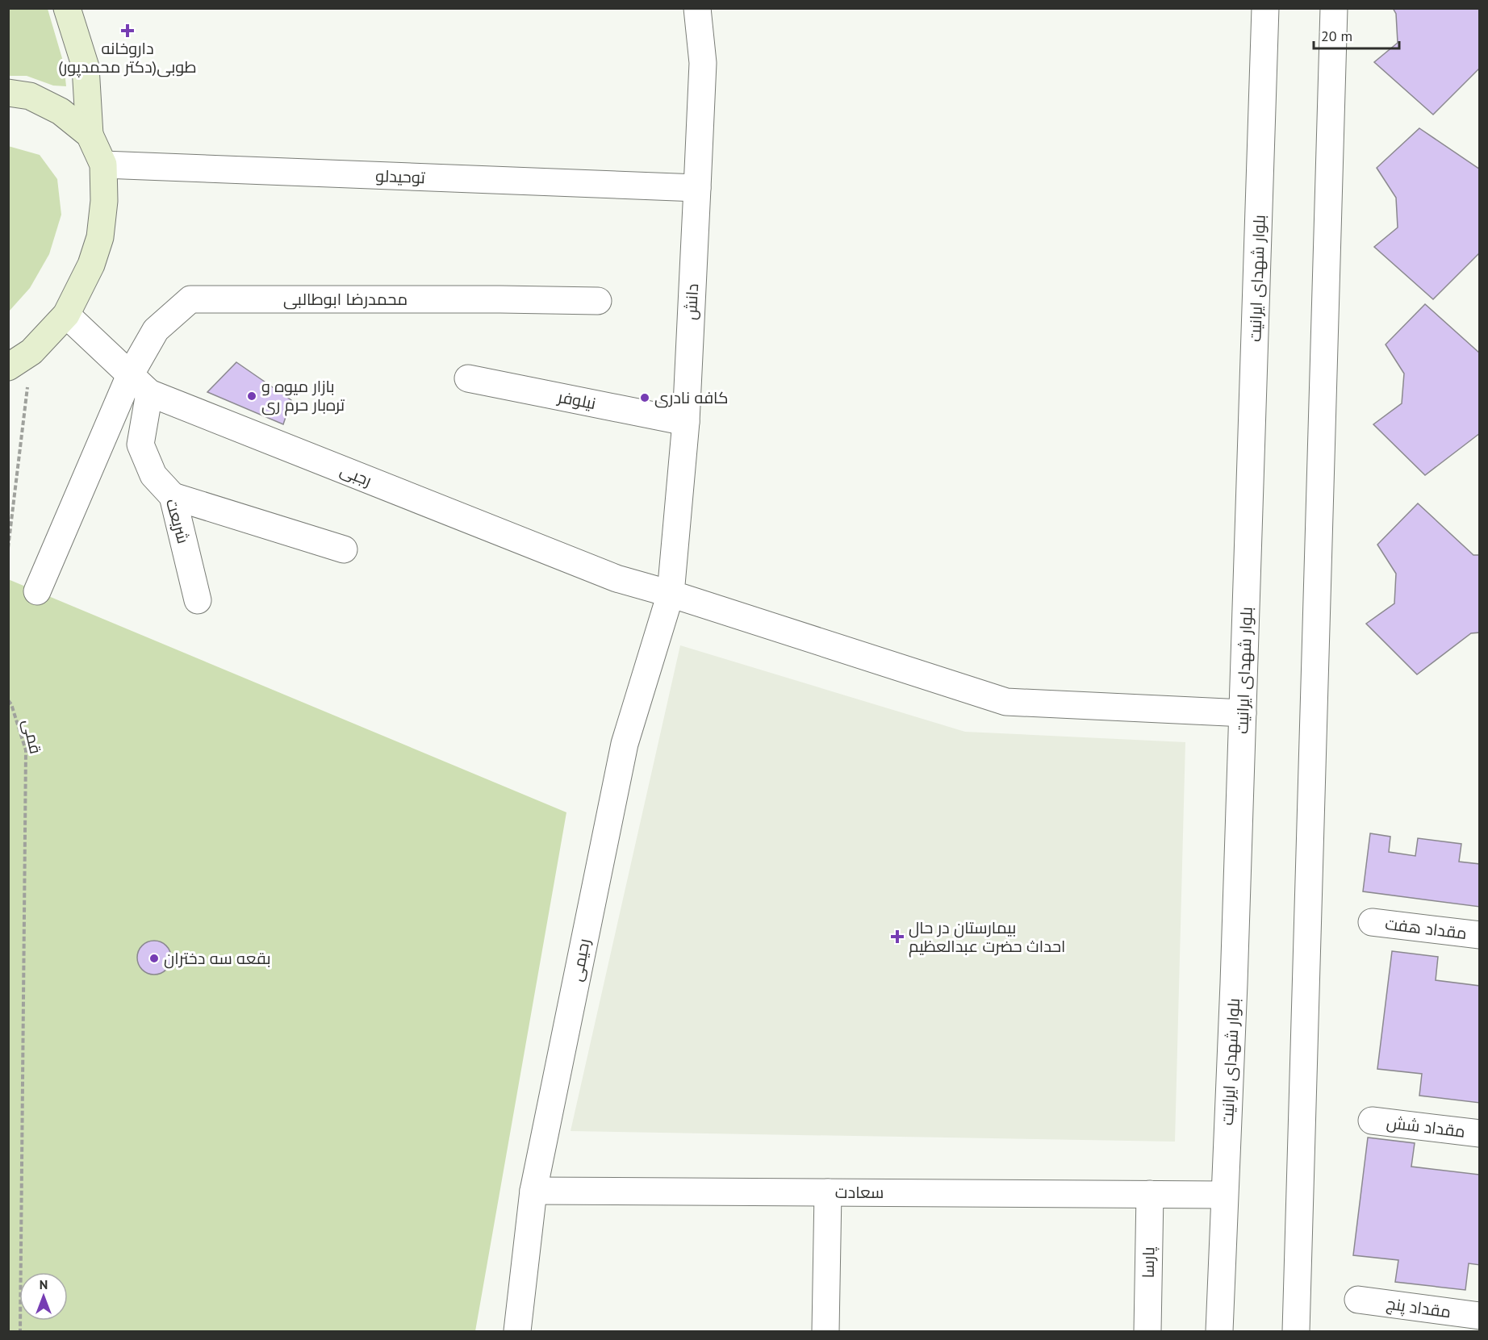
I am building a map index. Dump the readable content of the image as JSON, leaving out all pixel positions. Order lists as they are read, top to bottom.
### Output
{
  "streets": {
    "street": [
      "توحیدلو",
      "بلوار شهدای ایرانیت",
      "محمدرضا ابوطالبی",
      "دانش",
      "نیلوفر",
      "رجبی",
      "شریعت",
      "مقداد هفت",
      "رحیمی",
      "مقداد شش",
      "سعادت",
      "پارسا",
      "مقداد پنج"
    ],
    "path": ["قمی"]
  },
  "crossings": [
    ["توحیدلو", "دانش"],
    ["بلوار شهدای ایرانیت", "رجبی"],
    ["بلوار شهدای ایرانیت", "سعادت"],
    ["محمدرضا ابوطالبی", "رجبی"],
    ["دانش", "نیلوفر"],
    ["دانش", "رجبی"],
    ["دانش", "رحیمی"],
    ["رجبی", "شریعت"],
    ["رجبی", "رحیمی"],
    ["رحیمی", "سعادت"],
    ["سعادت", "پارسا"]
  ],
  "places": {
    "health": ["داروخانه طوبی(دکتر محمدپور)", "بیمارستان در حال احداث حضرت عبدالعظیم"],
    "other": ["بازار میوه و تره‌بار حرم ری", "کافه نادری", "بقعه سه دختران"]
  },
  "scale_bar": "20 m",
  "north": "top"
}
